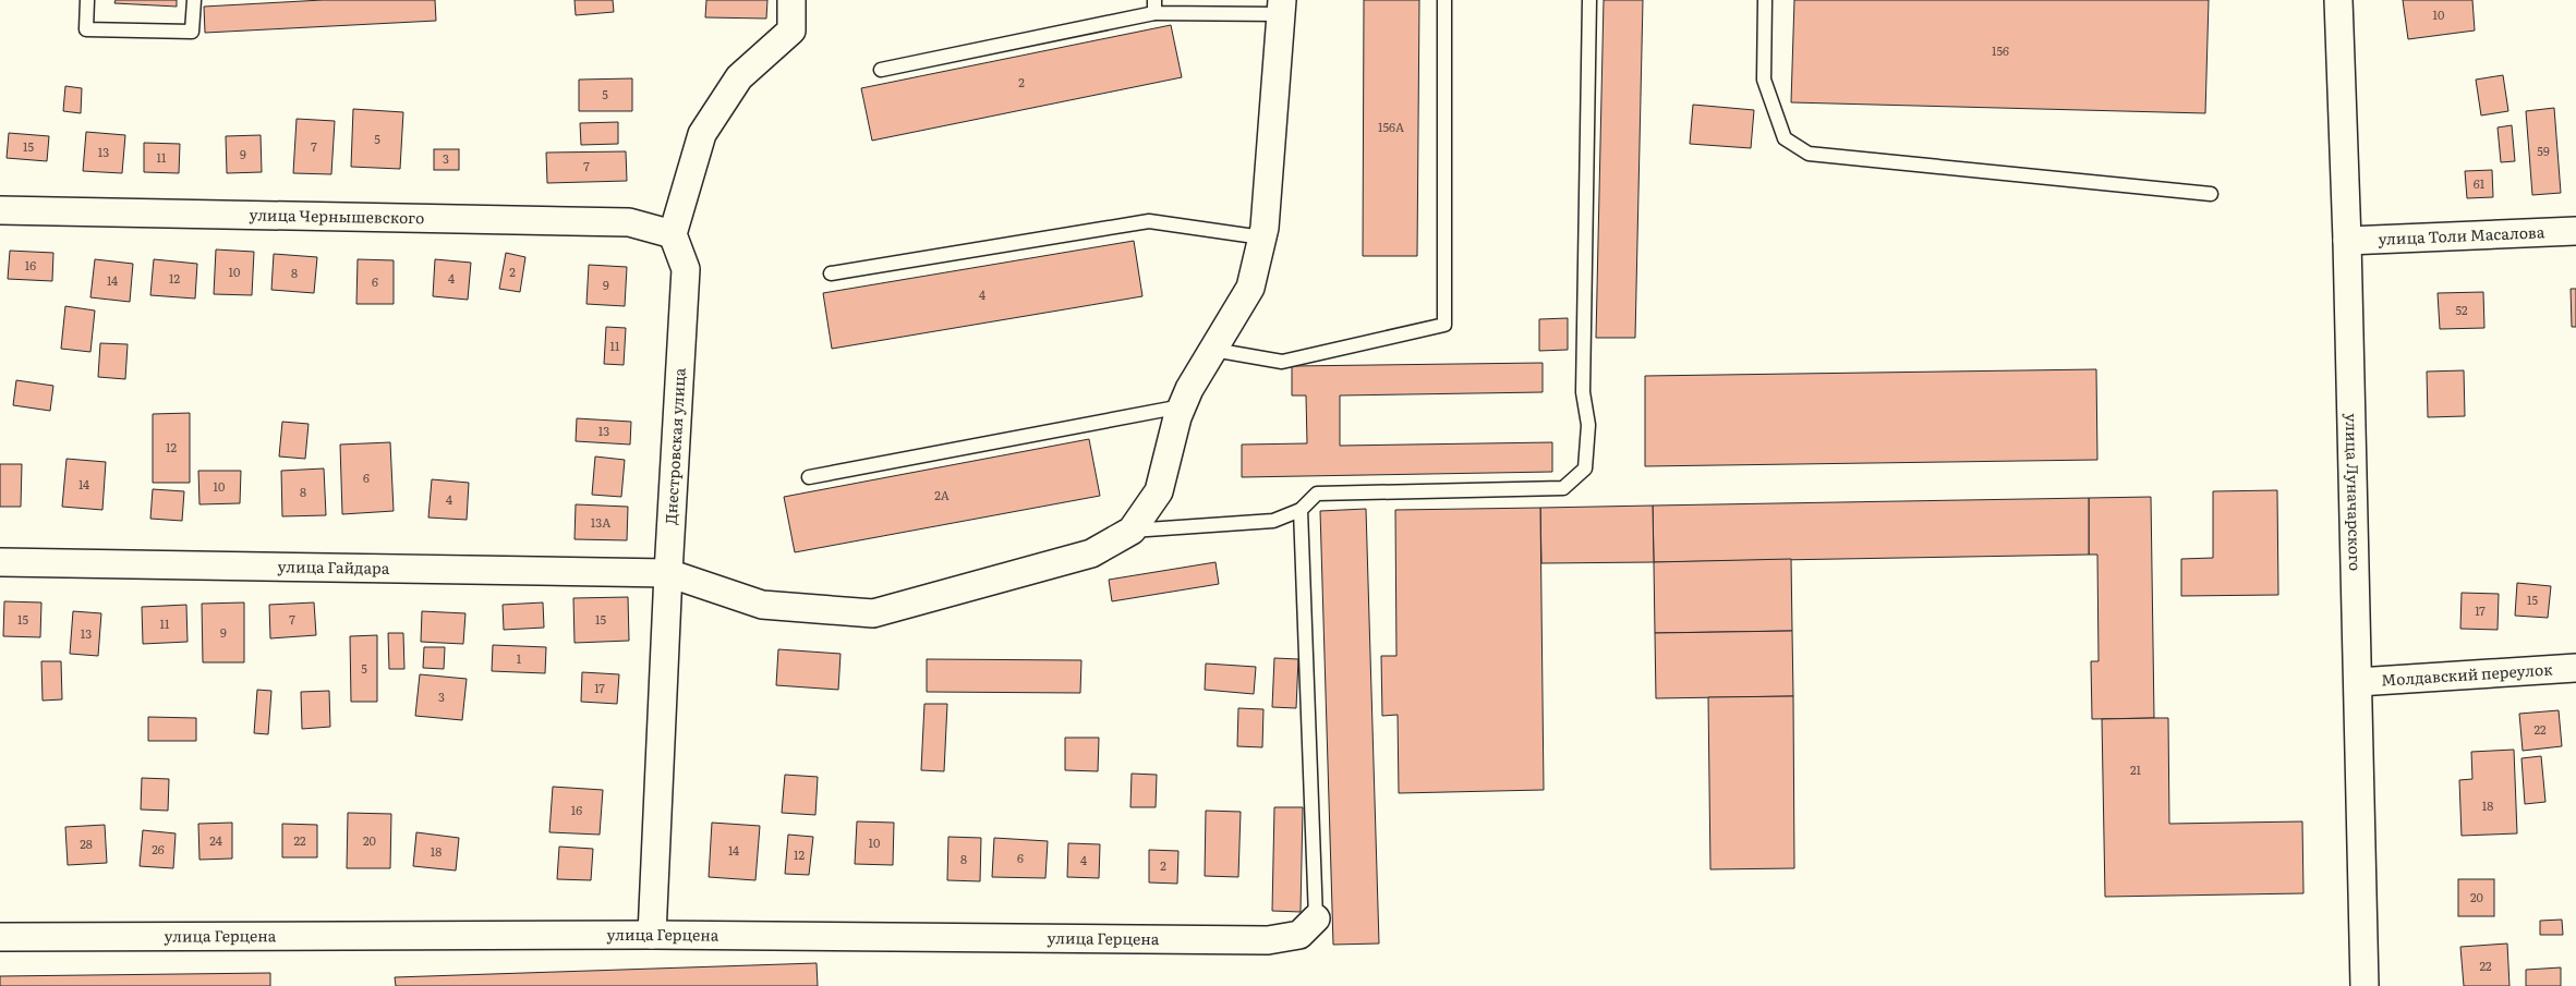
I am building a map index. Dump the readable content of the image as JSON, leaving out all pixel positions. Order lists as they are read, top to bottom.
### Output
{
  "streets": {
    "street": [
      "улица Чернышевского",
      "улица Толи Масалова",
      "Днестровская улица",
      "улица Луначарского",
      "улица Гайдара",
      "Молдавский переулок",
      "улица Герцена"
    ]
  },
  "crossings": [
    ["улица Чернышевского", "Днестровская улица"],
    ["улица Толи Масалова", "улица Луначарского"],
    ["Днестровская улица", "улица Гайдара"],
    ["Днестровская улица", "улица Герцена"],
    ["улица Луначарского", "Молдавский переулок"]
  ],
  "house_numbers": [
    "10",
    "156",
    "2",
    "5",
    "156А",
    "5",
    "15",
    "7",
    "59",
    "13",
    "9",
    "11",
    "3",
    "7",
    "61",
    "16",
    "10",
    "2",
    "8",
    "12",
    "4",
    "14",
    "6",
    "9",
    "4",
    "52",
    "11",
    "13",
    "12",
    "6",
    "14",
    "10",
    "8",
    "2А",
    "4",
    "13А",
    "15",
    "17",
    "15",
    "7",
    "15",
    "11",
    "9",
    "13",
    "1",
    "5",
    "17",
    "3",
    "22",
    "21",
    "18",
    "16",
    "24",
    "22",
    "20",
    "10",
    "28",
    "26",
    "14",
    "18",
    "12",
    "6",
    "8",
    "4",
    "2",
    "20",
    "22"
  ]
}
